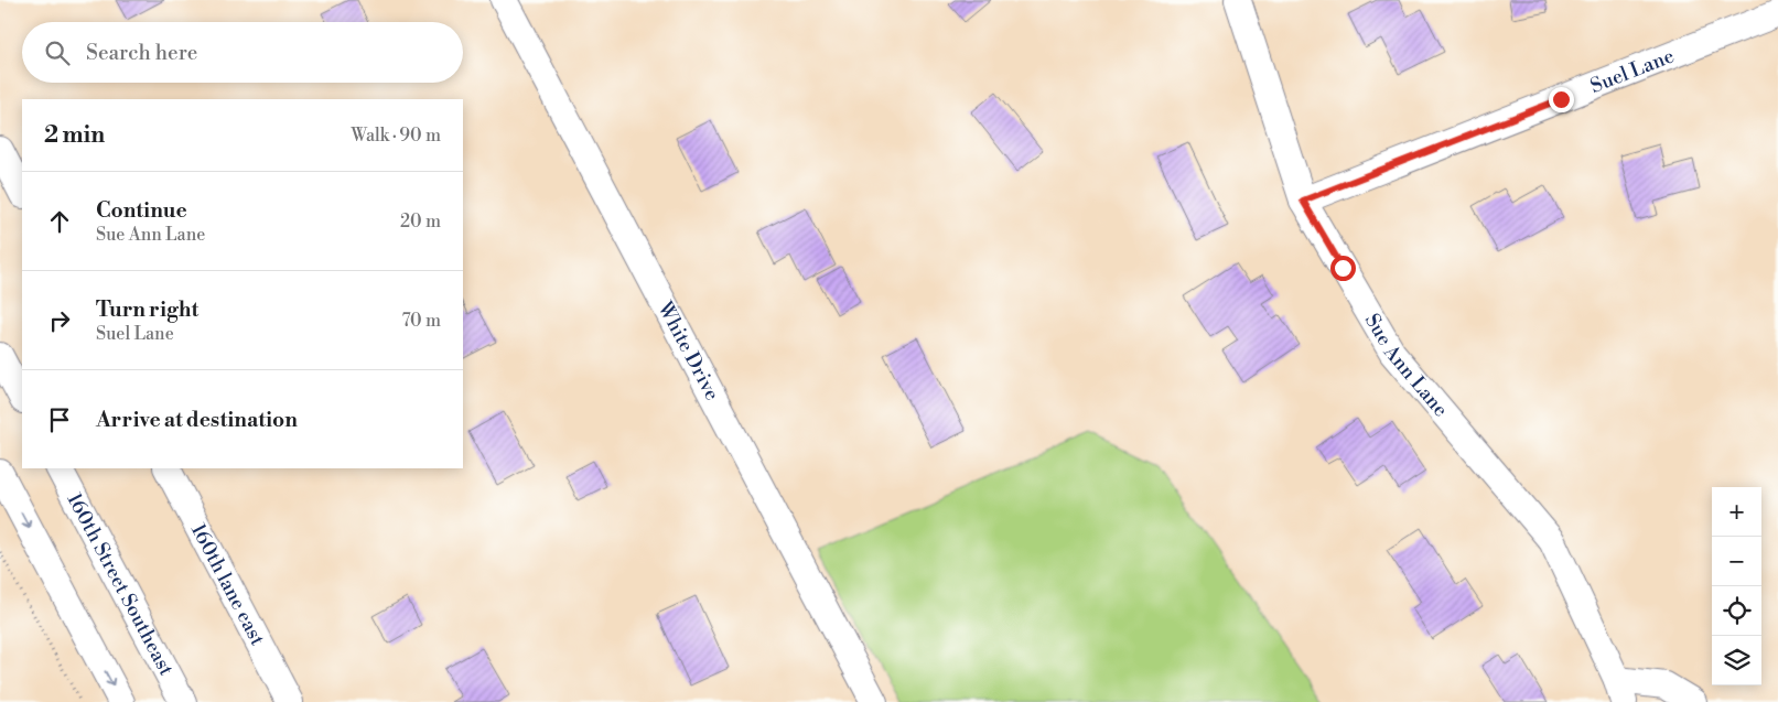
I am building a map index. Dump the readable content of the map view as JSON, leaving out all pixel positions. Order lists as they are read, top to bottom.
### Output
{
  "streets": {
    "street": [
      "Suel Lane",
      "White Drive",
      "Sue Ann Lane",
      "160th Street Southeast",
      "160th lane east"
    ]
  },
  "crossings": [
    ["Suel Lane", "Sue Ann Lane"]
  ],
  "page": {
    "search": "Search here",
    "heading": ["2 min", "Walk · 90 m"],
    "list": [
      ["Continue", "Sue Ann Lane", "20 m"],
      ["Turn right", "Suel Lane", "70 m"],
      "Arrive at destination"
    ],
    "map_buttons": ["+", "−"]
  }
}
